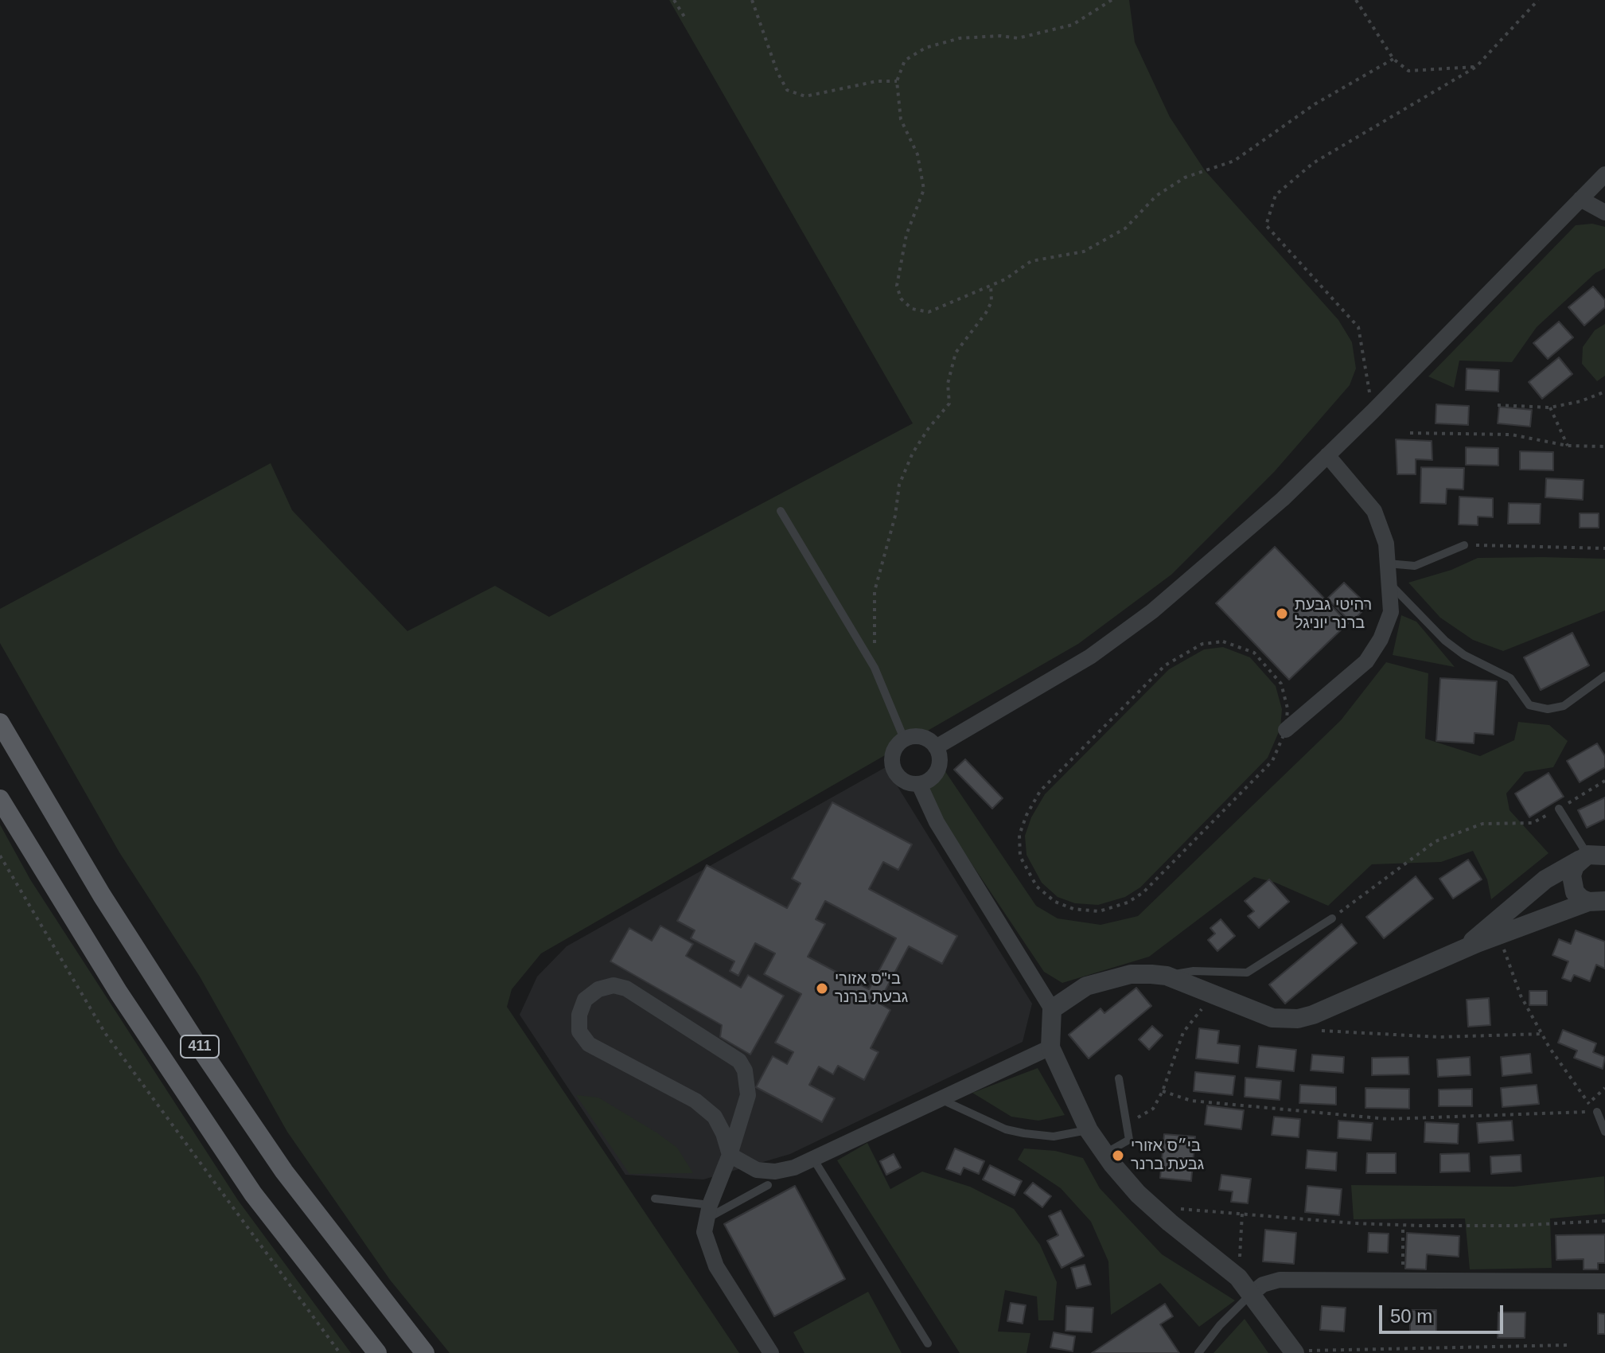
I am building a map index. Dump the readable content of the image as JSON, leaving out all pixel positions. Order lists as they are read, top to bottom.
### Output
{
  "streets": {
    "main road": ["411"]
  },
  "places": ["רהיטי גבעת ברנר יוניגל", "בי\"ס אזורי גבעת ברנר", "בי״ס אזורי גבעת ברנר"],
  "scale_bar": "50 m"
}
